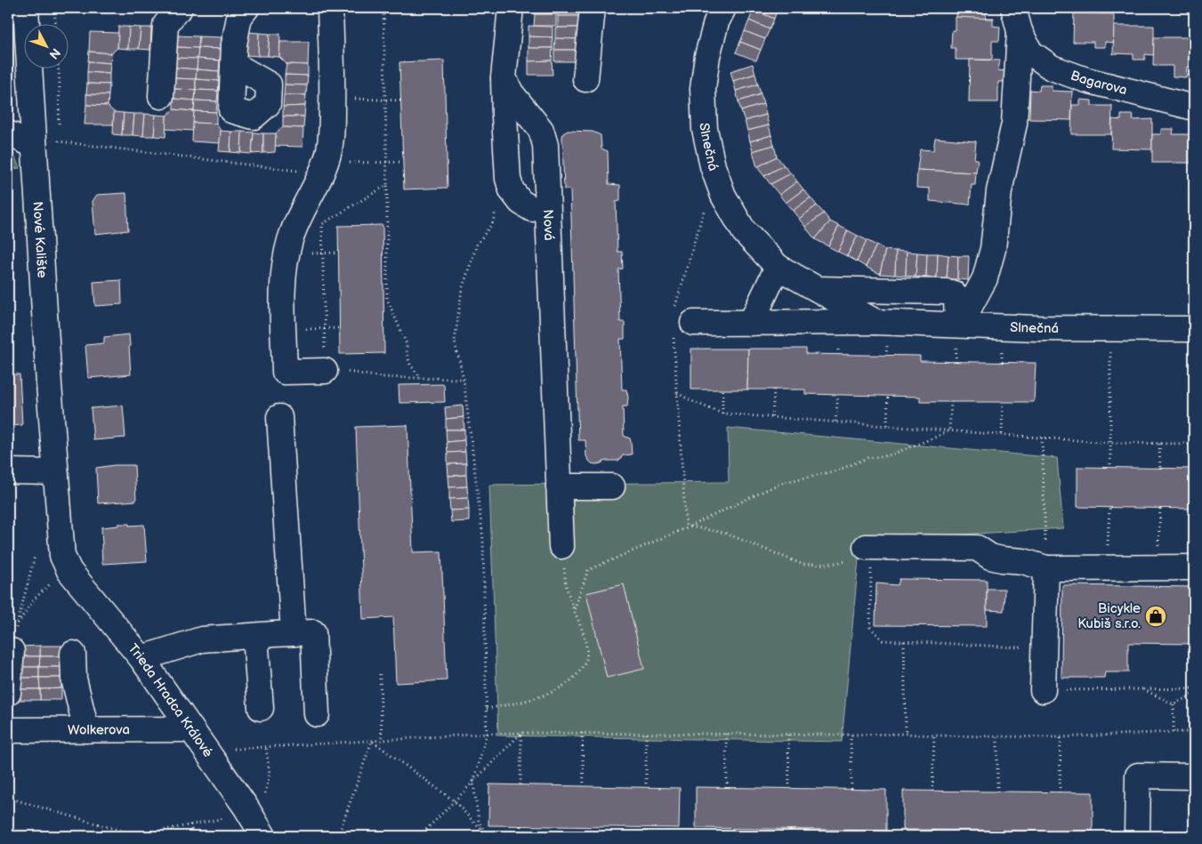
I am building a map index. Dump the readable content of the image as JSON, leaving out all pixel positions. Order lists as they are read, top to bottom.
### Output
{
  "streets": {
    "street": [
      "Bagarova",
      "Slnečná",
      "Nová",
      "Nové Kalište",
      "Trieda Hradca Králové",
      "Wolkerova"
    ]
  },
  "crossings": [
    ["Bagarova", "Slnečná"],
    ["Nové Kalište", "Trieda Hradca Králové"],
    ["Trieda Hradca Králové", "Wolkerova"]
  ],
  "places": {
    "shop": ["Bicykle Kubiš s.r.o."]
  },
  "north": "bottom right"
}
